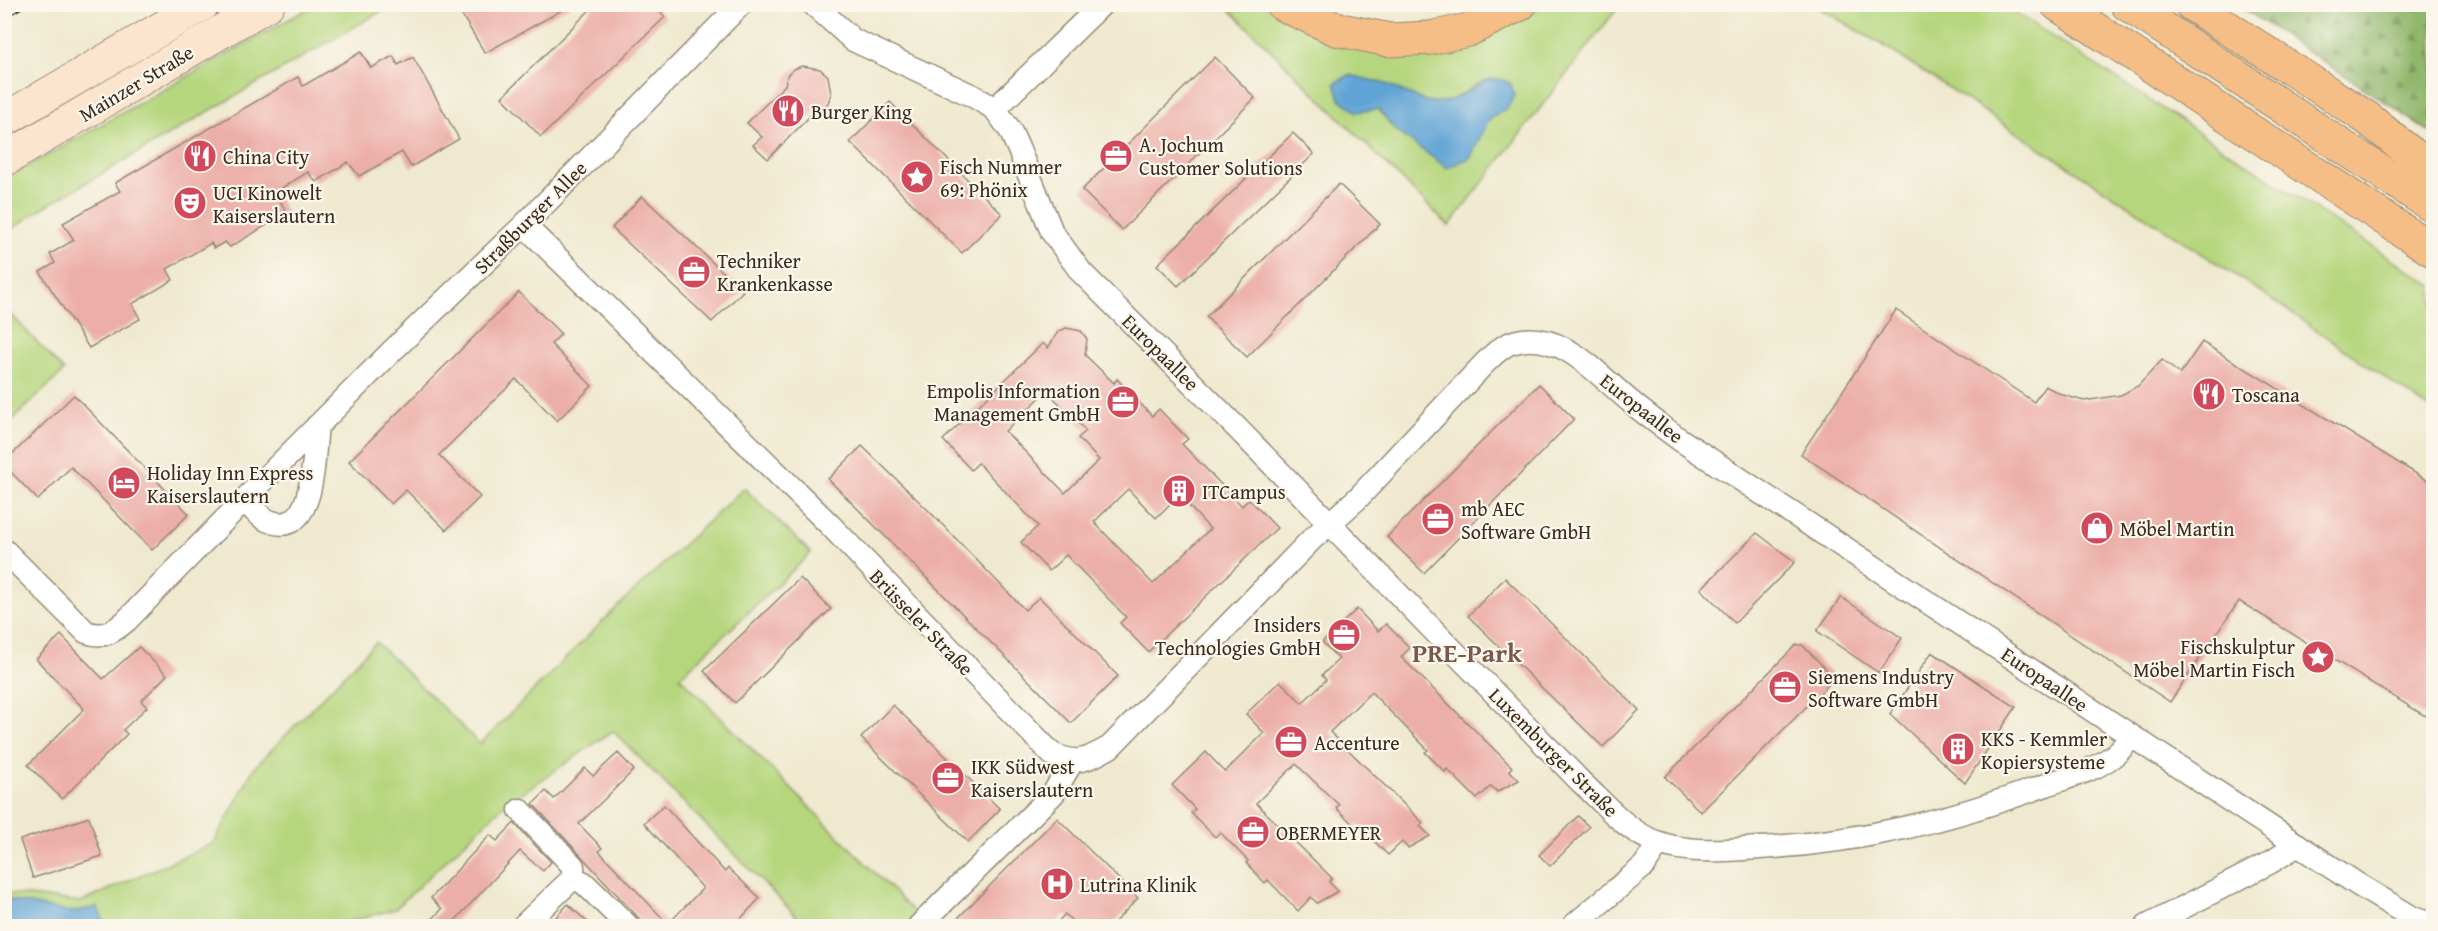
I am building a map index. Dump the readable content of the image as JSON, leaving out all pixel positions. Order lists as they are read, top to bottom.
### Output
{
  "streets": {
    "main road": ["Mainzer Straße"],
    "street": [
      "Straßburger Allee",
      "Europaallee",
      "Brüsseler Straße",
      "Luxemburger Straße"
    ]
  },
  "crossings": [
    ["Straßburger Allee", "Brüsseler Straße"],
    ["Europaallee", "Luxemburger Straße"]
  ],
  "districts": ["PRE-Park"],
  "places": {
    "restaurant": ["Burger King", "China City", "Toscana"],
    "office": [
      "A. Jochum Customer Solutions",
      "Techniker Krankenkasse",
      "Empolis Information Management GmbH",
      "mb AEC Software GmbH",
      "Insiders Technologies GmbH",
      "Siemens Industry Software GmbH",
      "Accenture",
      "IKK Südwest Kaiserslautern",
      "OBERMEYER"
    ],
    "place": ["Fisch Nummer 69: Phönix", "Fischskulptur Möbel Martin Fisch"],
    "theatre": ["UCI Kinowelt Kaiserslautern"],
    "hotel": ["Holiday Inn Express Kaiserslautern"],
    "building": ["ITCampus", "KKS - Kemmler Kopiersysteme"],
    "shop": ["Möbel Martin"],
    "hospital": ["Lutrina Klinik"]
  }
}
